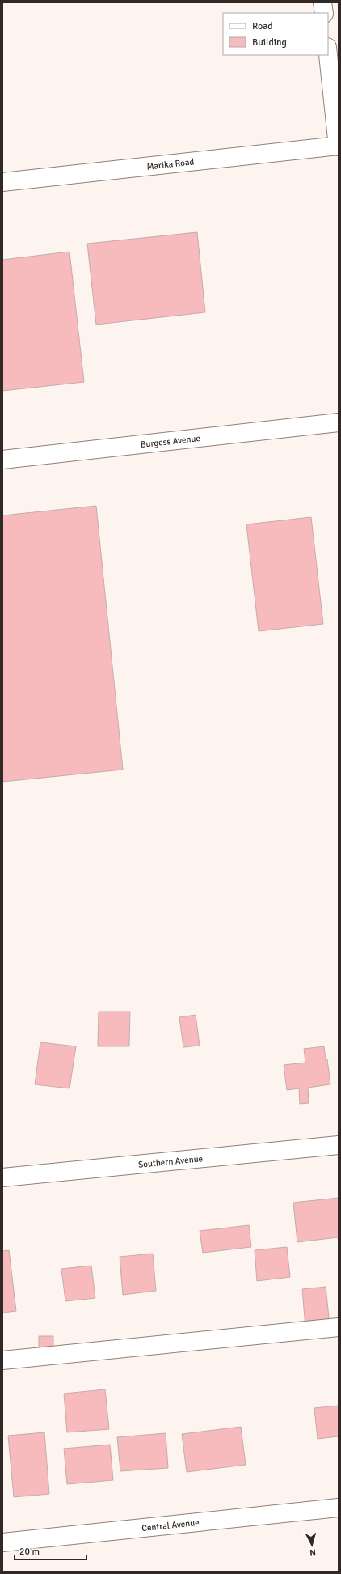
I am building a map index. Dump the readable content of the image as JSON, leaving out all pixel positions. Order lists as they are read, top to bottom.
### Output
{
  "streets": {
    "street": [
      "Marika Road",
      "Burgess Avenue",
      "Southern Avenue",
      "Central Avenue"
    ]
  },
  "legend": ["Road", "Building"],
  "scale_bar": "20 m",
  "north": "bottom"
}
